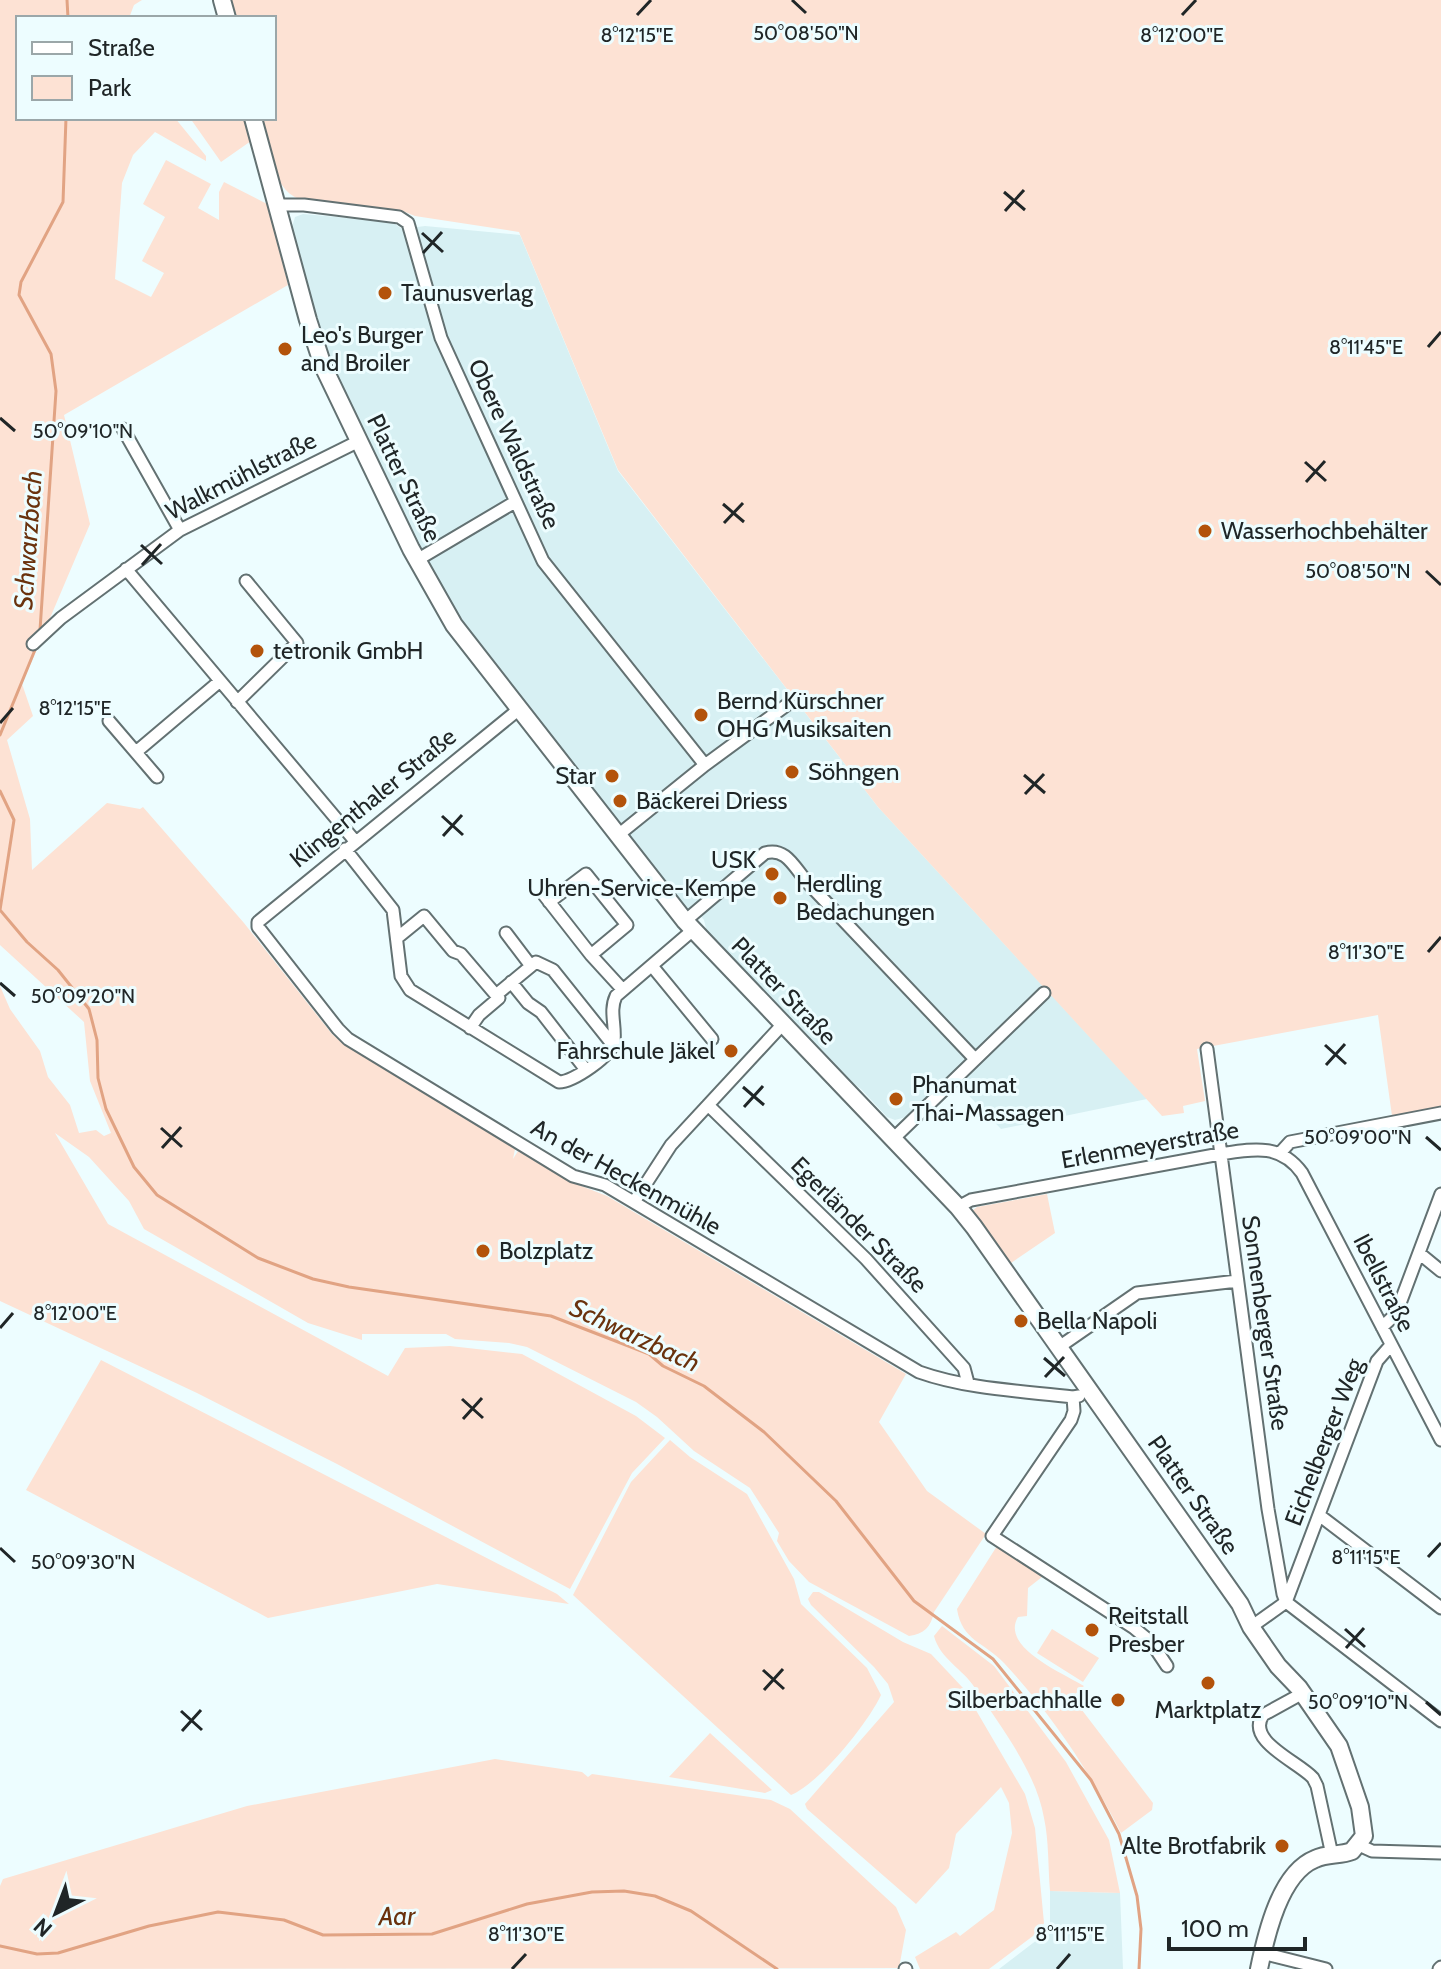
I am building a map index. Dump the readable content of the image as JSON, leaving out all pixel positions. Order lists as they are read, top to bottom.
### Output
{
  "streets": {
    "main road": ["Platter Straße"],
    "street": [
      "Obere Waldstraße",
      "Walkmühlstraße",
      "Klingenthaler Straße",
      "Erlenmeyerstraße",
      "An der Heckenmühle",
      "Egerländer Straße",
      "Ibellstraße",
      "Sonnenberger Straße",
      "Eichelberger Weg"
    ]
  },
  "crossings": [
    ["Obere Waldstraße", "Platter Straße"],
    ["Walkmühlstraße", "Platter Straße"],
    ["Platter Straße", "Klingenthaler Straße"],
    ["Platter Straße", "Erlenmeyerstraße"],
    ["Klingenthaler Straße", "An der Heckenmühle"],
    ["Erlenmeyerstraße", "Ibellstraße"],
    ["Erlenmeyerstraße", "Sonnenberger Straße"],
    ["An der Heckenmühle", "Egerländer Straße"],
    ["Ibellstraße", "Eichelberger Weg"],
    ["Sonnenberger Straße", "Eichelberger Weg"]
  ],
  "water": ["Schwarzbach", "Aar"],
  "places": [
    "Taunusverlag",
    "Leo's Burger and Broiler",
    "Wasserhochbehälter",
    "tetronik GmbH",
    "Bernd Kürschner OHG Musiksaiten",
    "Söhngen",
    "Star",
    "Bäckerei Driess",
    "USK Uhren-Service-Kempe",
    "Herdling Bedachungen",
    "Fahrschule Jäkel",
    "Phanumat Thai-Massagen",
    "Bolzplatz",
    "Bella Napoli",
    "Reitstall Presber",
    "Marktplatz",
    "Silberbachhalle",
    "Alte Brotfabrik"
  ],
  "legend": ["Straße", "Park"],
  "scale_bar": "100 m",
  "north": "bottom left",
  "coordinates": [
    "50°08'50\"N",
    "8°12'15\"E",
    "8°12'00\"E",
    "8°11'45\"E",
    "50°09'10\"N",
    "8°11'30\"E",
    "50°09'20\"N",
    "50°09'00\"N",
    "8°11'15\"E",
    "50°09'30\"N"
  ]
}
